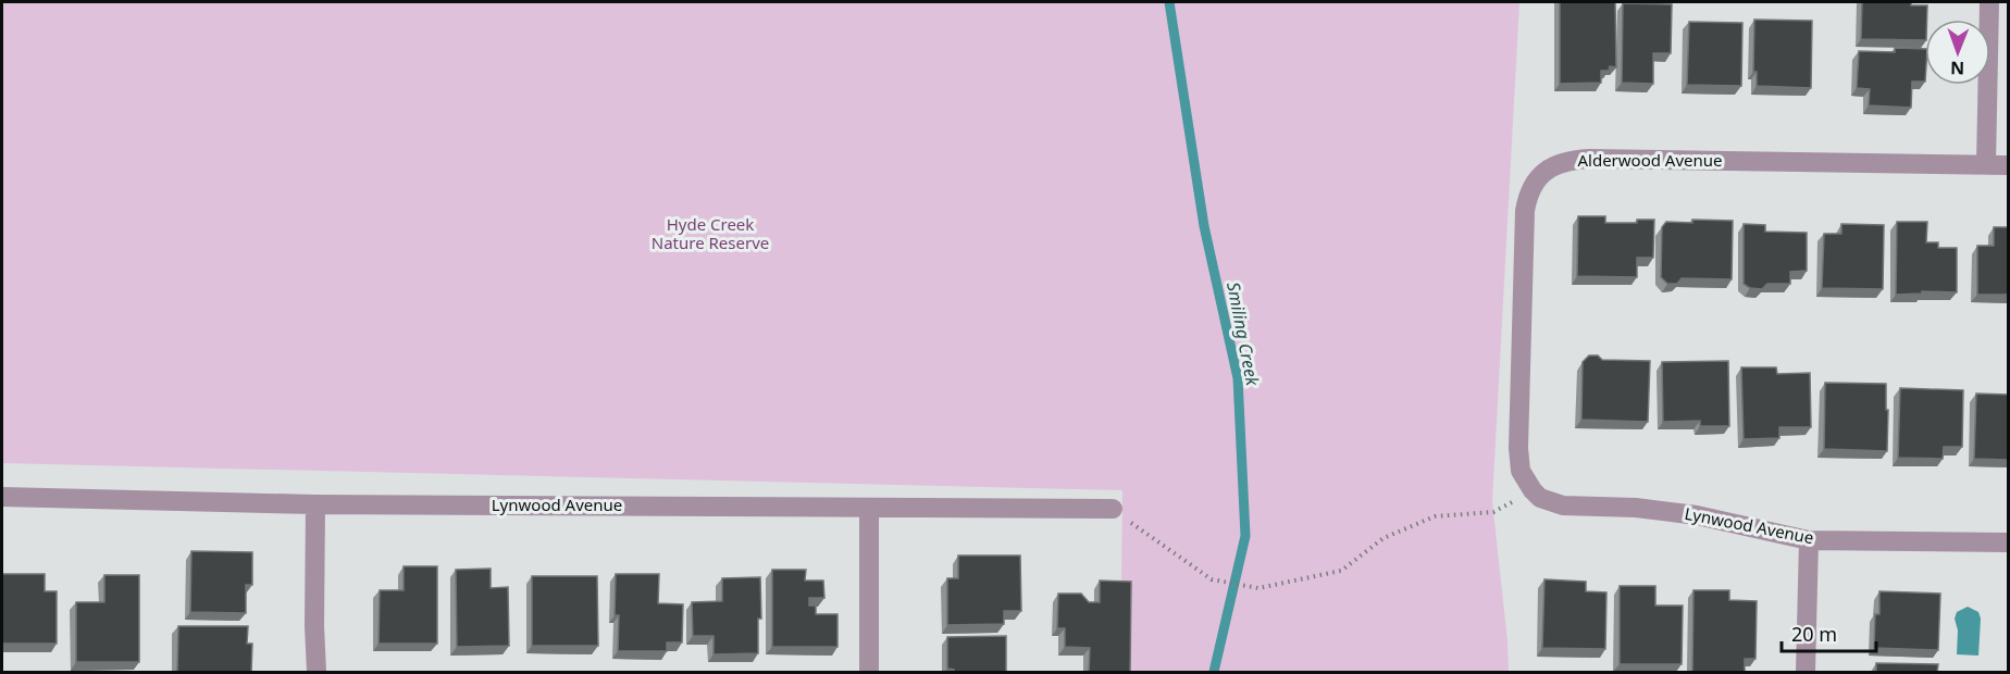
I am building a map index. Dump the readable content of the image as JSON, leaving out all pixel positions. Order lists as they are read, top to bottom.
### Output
{
  "streets": {
    "street": ["Alderwood Avenue", "Lynwood Avenue"]
  },
  "crossings": [
    ["Alderwood Avenue", "Lynwood Avenue"]
  ],
  "water": ["Smiling Creek"],
  "parks": ["Hyde Creek Nature Reserve"],
  "scale_bar": "20 m",
  "north": "bottom"
}
